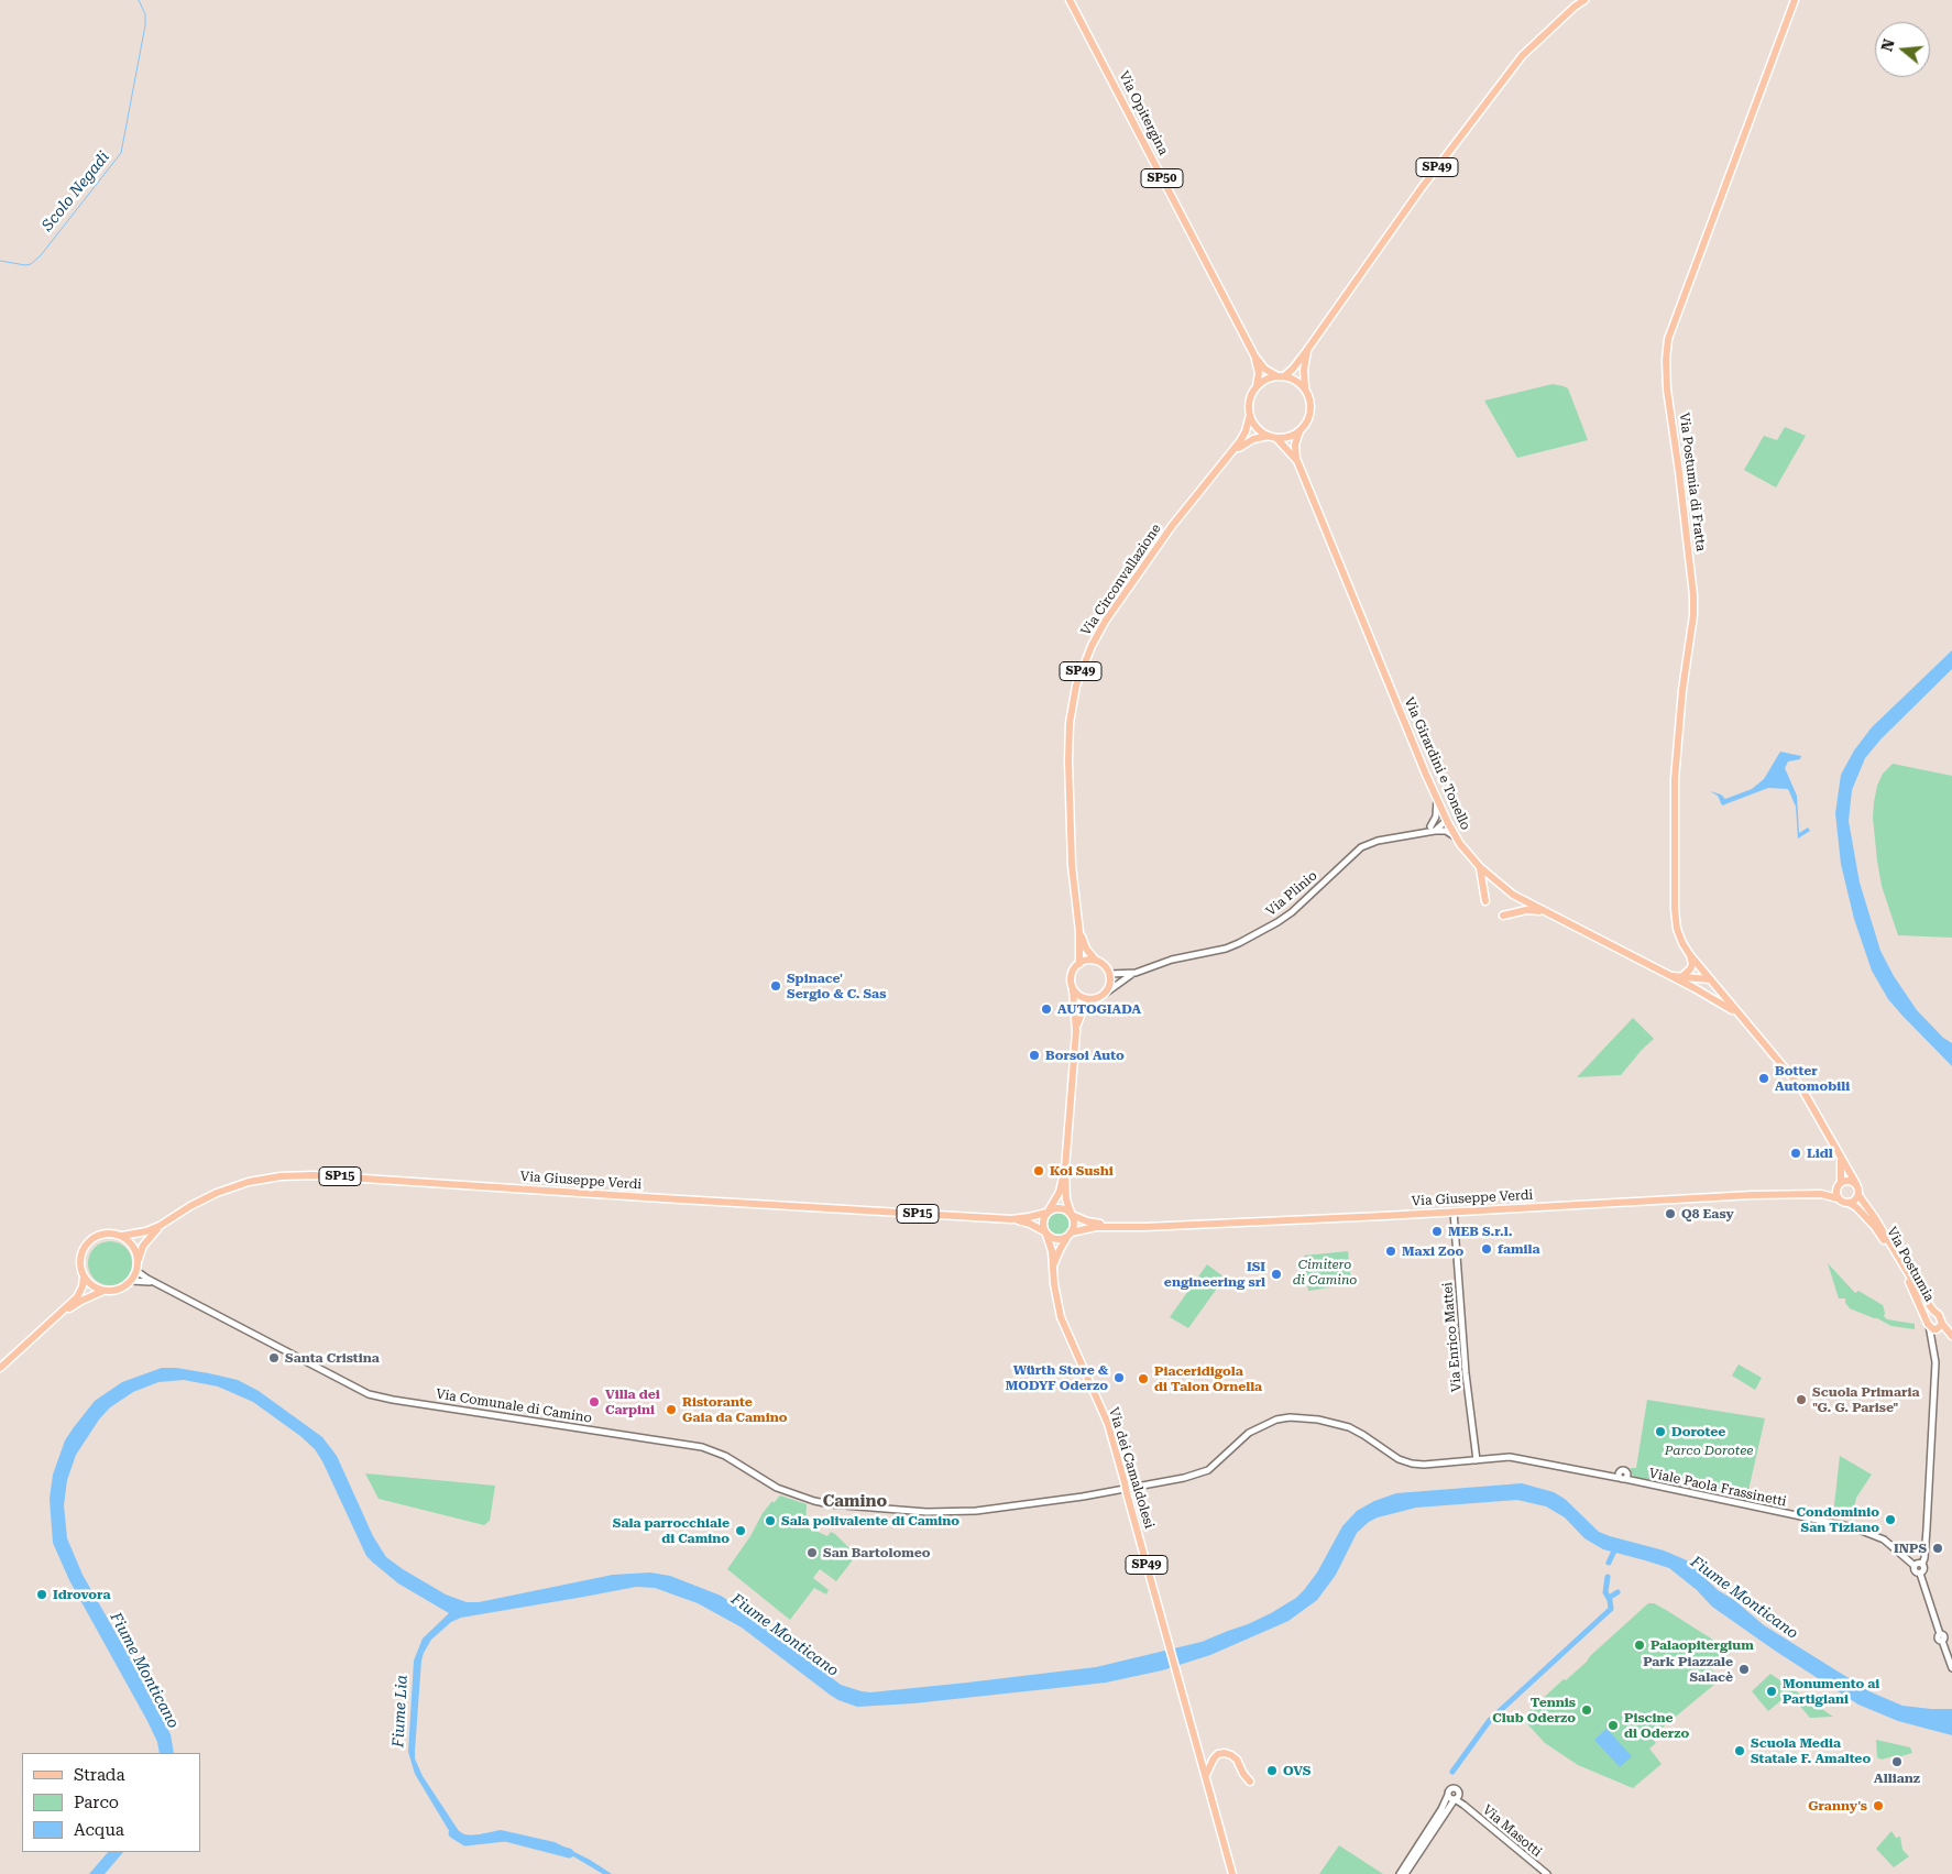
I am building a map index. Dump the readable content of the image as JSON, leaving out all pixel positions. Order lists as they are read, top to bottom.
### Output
{
  "streets": {
    "main road": [
      "Via Opitergina",
      "SP49",
      "SP50",
      "Via Postumia di Fratta",
      "Via Circonvallazione",
      "Via Girardini e Tonello",
      "SP15",
      "Via Giuseppe Verdi",
      "Via Postumia",
      "Via dei Camaldolesi"
    ],
    "street": [
      "Via Plinio",
      "Via Enrico Mattei",
      "Via Comunale di Camino",
      "Viale Paola Frassinetti",
      "Via Masotti"
    ]
  },
  "crossings": [
    ["Via Opitergina", "SP49"],
    ["Via Opitergina", "Via Circonvallazione"],
    ["Via Opitergina", "Via Girardini e Tonello"],
    ["SP49", "Via Circonvallazione"],
    ["SP49", "Via Girardini e Tonello"],
    ["SP49", "Via Plinio"],
    ["SP49", "Via Giuseppe Verdi"],
    ["SP49", "Via dei Camaldolesi"],
    ["Via Postumia di Fratta", "Via Girardini e Tonello"],
    ["Via Postumia di Fratta", "Via Postumia"],
    ["Via Circonvallazione", "Via Girardini e Tonello"],
    ["Via Circonvallazione", "Via Plinio"],
    ["Via Girardini e Tonello", "Via Plinio"],
    ["Via Girardini e Tonello", "Via Postumia"],
    ["SP15", "Via Giuseppe Verdi"],
    ["SP15", "Via Comunale di Camino"],
    ["Via Giuseppe Verdi", "Via Postumia"],
    ["Via Giuseppe Verdi", "Via Enrico Mattei"],
    ["Via Giuseppe Verdi", "Via dei Camaldolesi"],
    ["Via Enrico Mattei", "Via Comunale di Camino"],
    ["Via Enrico Mattei", "Viale Paola Frassinetti"],
    ["Via Comunale di Camino", "Viale Paola Frassinetti"]
  ],
  "districts": ["Camino"],
  "water": ["Scolo Negadi", "Fiume Monticano", "Fiume Lia"],
  "parks": ["Cimitero di Camino", "Parco Dorotee"],
  "places": [
    "Spinace' Sergio & C. Sas",
    "AUTOGIADA",
    "Borsoi Auto",
    "Botter Automobili",
    "Lidl",
    "Koi Sushi",
    "Q8 Easy",
    "MEB S.r.l.",
    "famila",
    "Maxi Zoo",
    "ISI engineering srl",
    "Santa Cristina",
    "Würth Store & MODYF Oderzo",
    "Piaceridigola di Talon Ornella",
    "Scuola Primaria \"G. G. Parise\"",
    "Villa dei Carpini",
    "Ristorante Gaia da Camino",
    "Dorotee",
    "Condominio San Tiziano",
    "Sala polivalente di Camino",
    "Sala parrocchiale di Camino",
    "INPS",
    "San Bartolomeo",
    "Idrovora",
    "Palaopitergium",
    "Park Piazzale Salacè",
    "Monumento ai Partigiani",
    "Tennis Club Oderzo",
    "Piscine di Oderzo",
    "Scuola Media Statale F. Amalteo",
    "Allianz",
    "OVS",
    "Granny's"
  ],
  "legend": ["Strada", "Parco", "Acqua"],
  "north": "left"
}
